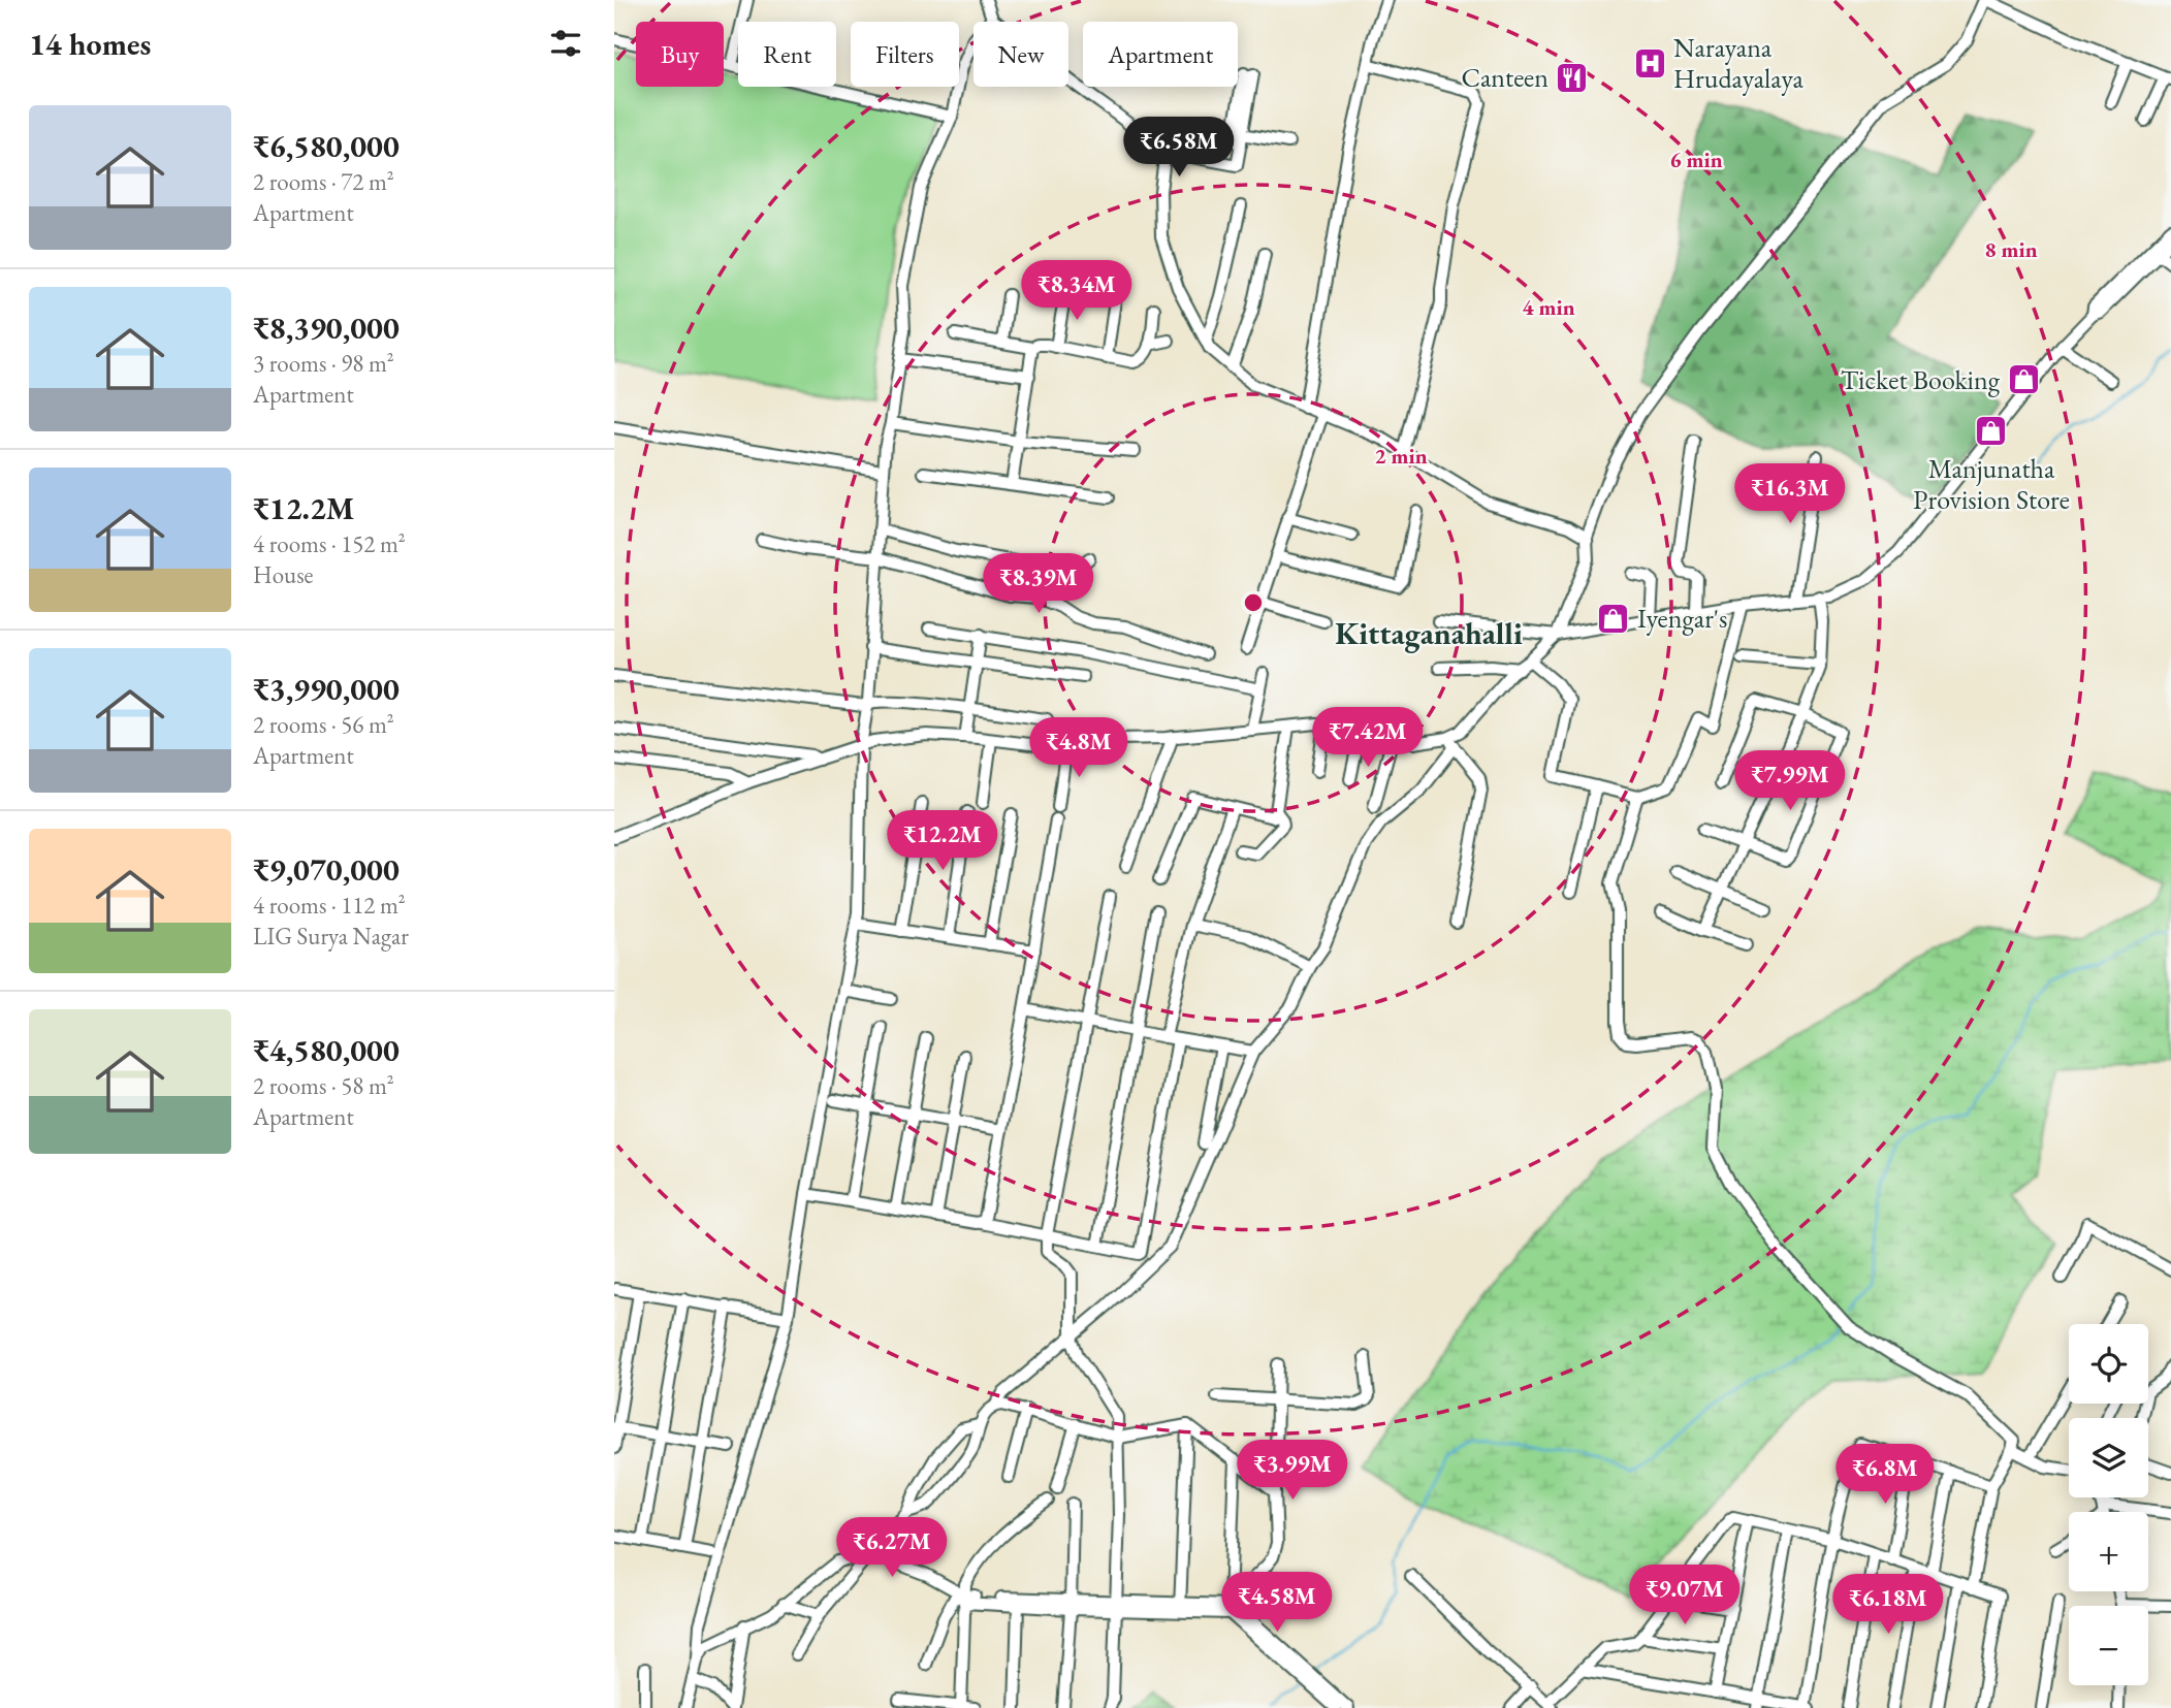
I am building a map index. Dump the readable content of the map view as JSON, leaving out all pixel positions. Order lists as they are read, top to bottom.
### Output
{
  "districts": ["Kittaganahalli"],
  "places": {
    "hospital": ["Narayana Hrudayalaya"],
    "restaurant": ["Canteen"],
    "shop": ["Ticket Booking", "Manjunatha Provision Store", "Iyengar's"]
  },
  "page": {
    "heading": "14 homes",
    "chip": [
      "Buy",
      "Rent",
      "Filters",
      "New",
      "Apartment"
    ],
    "list": [
      {
        "name": "₹6,580,000",
        "note": "2 rooms · 72 m² · Apartment"
      },
      {
        "name": "₹8,390,000",
        "note": "3 rooms · 98 m² · Apartment"
      },
      {
        "name": "₹12.2M",
        "note": "4 rooms · 152 m² · House"
      },
      {
        "name": "₹3,990,000",
        "note": "2 rooms · 56 m² · Apartment"
      },
      {
        "name": "₹9,070,000",
        "note": "4 rooms · 112 m² · LIG Surya Nagar"
      },
      {
        "name": "₹4,580,000",
        "note": "2 rooms · 58 m² · Apartment"
      }
    ],
    "price": [
      "₹6.58M",
      "₹8.34M",
      "₹16.3M",
      "₹8.39M",
      "₹7.42M",
      "₹4.8M",
      "₹7.99M",
      "₹12.2M",
      "₹3.99M",
      "₹6.8M",
      "₹6.27M",
      "₹9.07M",
      "₹4.58M",
      "₹6.18M"
    ],
    "map_buttons": ["+", "−"]
  },
  "rings": [
    "6 min",
    "8 min",
    "4 min",
    "2 min"
  ]
}
